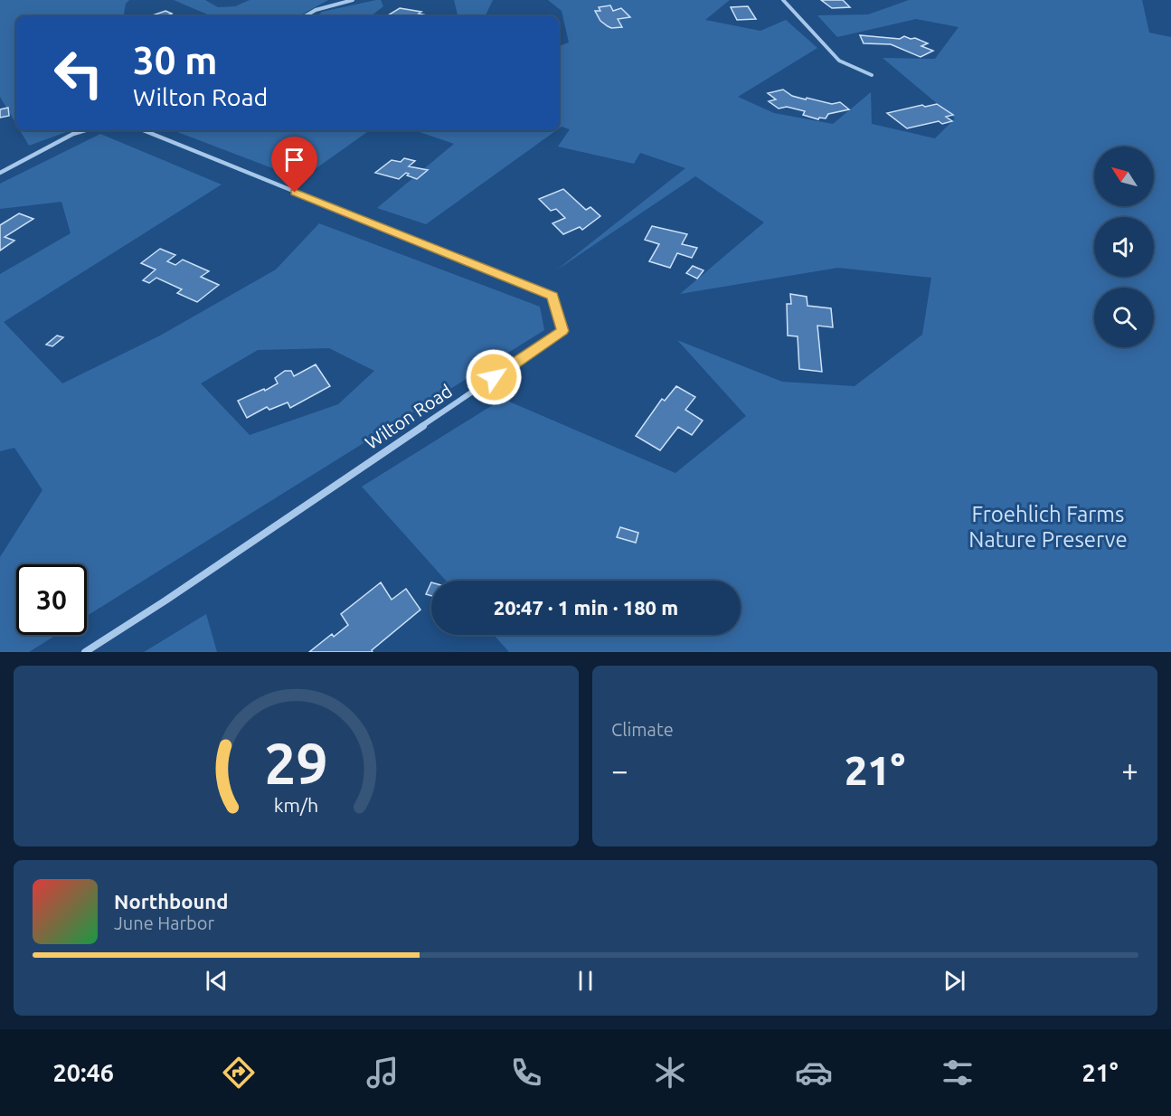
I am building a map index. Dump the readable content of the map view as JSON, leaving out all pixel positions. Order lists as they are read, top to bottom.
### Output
{
  "streets": {
    "street": ["Wilton Road"]
  },
  "parks": ["Froehlich Farms Nature Preserve"],
  "north": "top left",
  "page": {
    "turn": ["30 m", "Wilton Road"],
    "limit": "30",
    "trip": "20:47 · 1 min · 180 m",
    "tile": "Climate",
    "heat": ["−", "21°", "+"],
    "song": ["Northbound", "June Harbor"],
    "tabs": ["20:46", "21°"],
    "gauge": ["29", "km/h"]
  }
}
